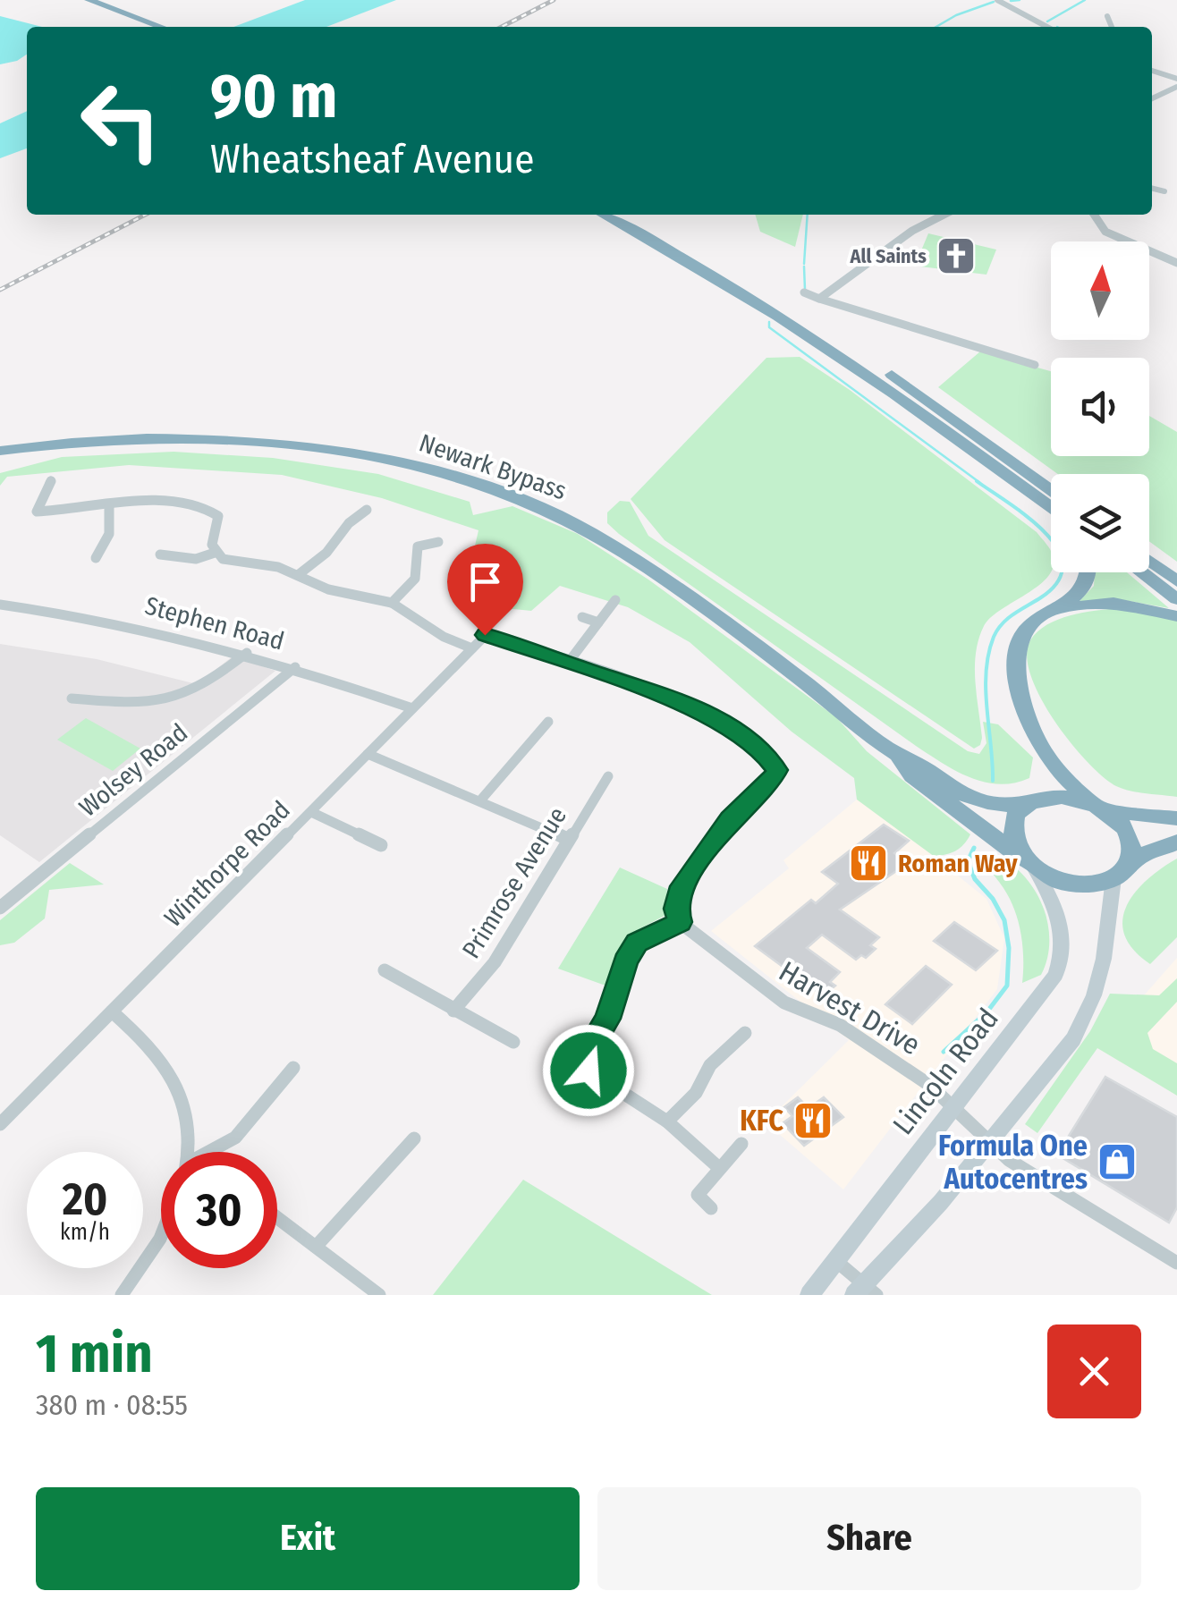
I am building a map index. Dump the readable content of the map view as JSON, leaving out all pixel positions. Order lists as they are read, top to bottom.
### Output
{
  "streets": {
    "highway": ["Newark Bypass"],
    "main road": ["Lincoln Road"],
    "street": [
      "Stephen Road",
      "Wolsey Road",
      "Winthorpe Road",
      "Primrose Avenue",
      "Harvest Drive"
    ]
  },
  "crossings": [
    ["Newark Bypass", "Lincoln Road"],
    ["Stephen Road", "Wolsey Road"],
    ["Stephen Road", "Winthorpe Road"],
    ["Harvest Drive", "Lincoln Road"]
  ],
  "places": {
    "church": ["All Saints"],
    "restaurant": ["Roman Way", "KFC"],
    "shop": ["Formula One Autocentres"]
  },
  "north": "top",
  "page": {
    "turn": ["90 m", "Wheatsheaf Avenue"],
    "speed": "20 km/h",
    "limit": "30",
    "heading": ["1 min", "380 m · 08:55"],
    "buttons": ["Exit", "Share"]
  }
}
